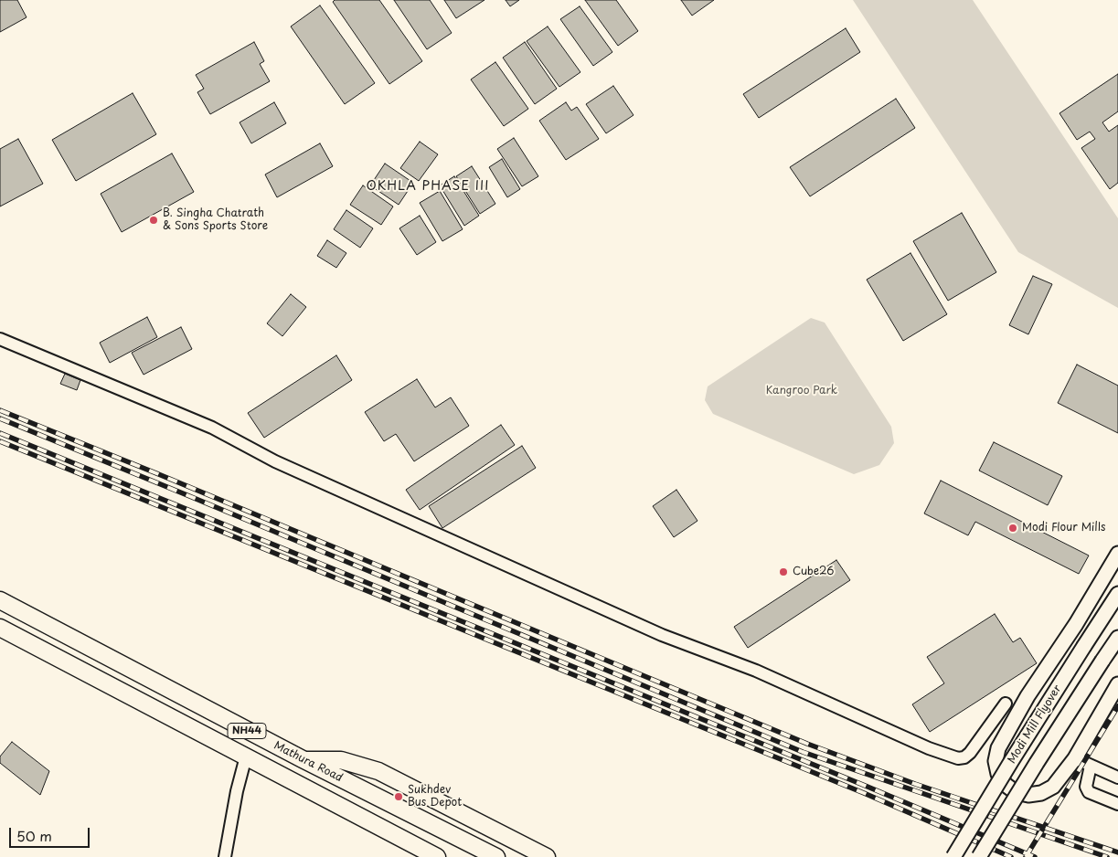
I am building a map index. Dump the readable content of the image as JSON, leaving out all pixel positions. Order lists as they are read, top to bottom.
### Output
{
  "streets": {
    "highway": ["NH44", "Mathura Road"],
    "main road": ["Modi Mill Flyover"]
  },
  "districts": ["OKHLA PHASE III"],
  "parks": ["Kangroo Park"],
  "places": [
    "B. Singha Chatrath & Sons Sports Store",
    "Modi Flour Mills",
    "Cube26",
    "Sukhdev Bus Depot"
  ],
  "scale_bar": "50 m"
}
